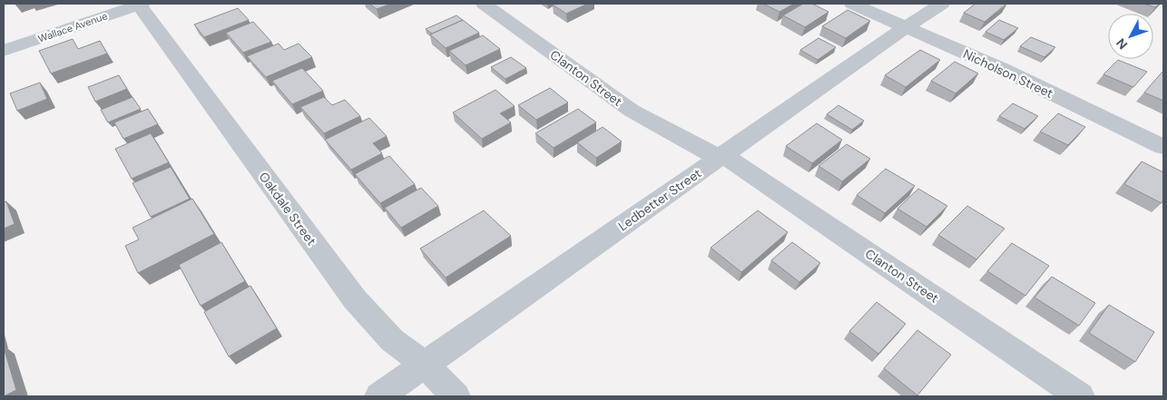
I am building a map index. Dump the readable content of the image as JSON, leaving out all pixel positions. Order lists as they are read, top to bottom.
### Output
{
  "streets": {
    "street": [
      "Wallace Avenue",
      "Nicholson Street",
      "Clanton Street",
      "Ledbetter Street",
      "Oakdale Street"
    ]
  },
  "crossings": [
    ["Wallace Avenue", "Oakdale Street"],
    ["Nicholson Street", "Ledbetter Street"],
    ["Clanton Street", "Ledbetter Street"],
    ["Ledbetter Street", "Oakdale Street"]
  ],
  "north": "bottom left"
}
